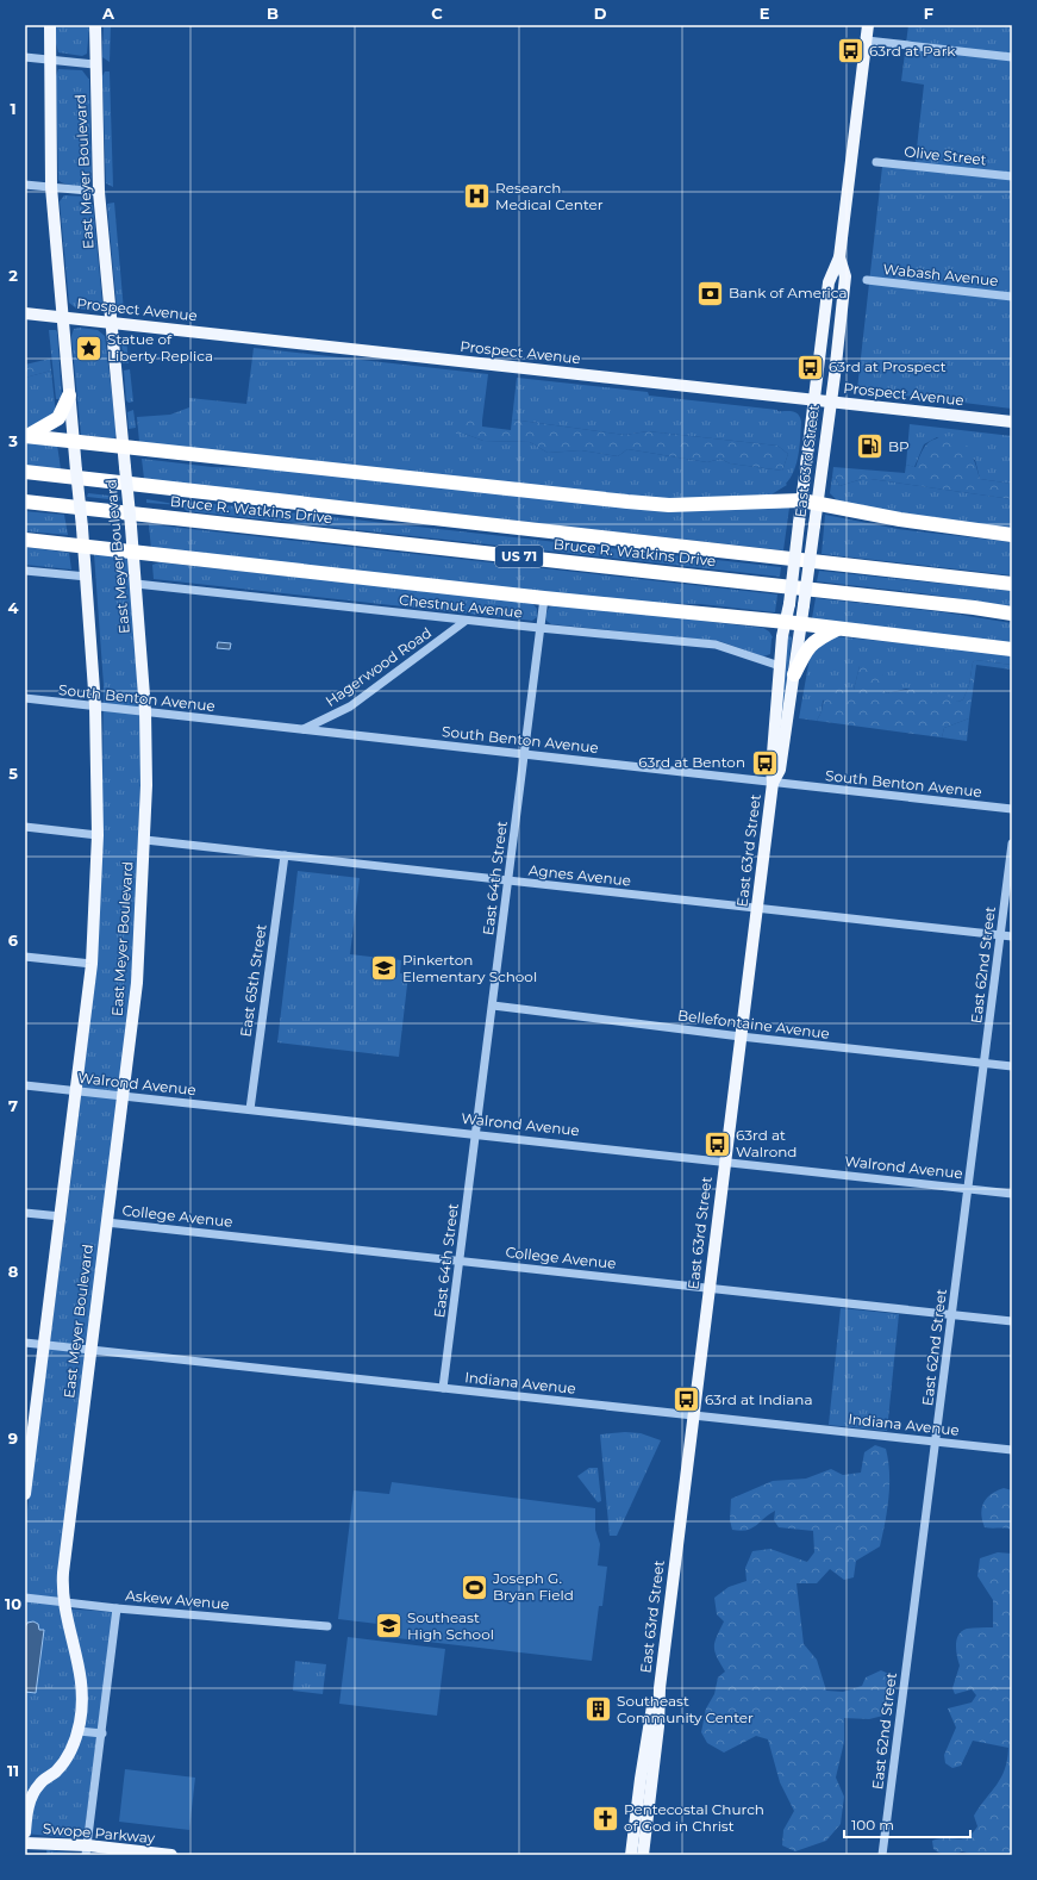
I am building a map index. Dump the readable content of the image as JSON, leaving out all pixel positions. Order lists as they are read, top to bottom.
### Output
{
  "streets": {
    "highway": ["Bruce R. Watkins Drive", "US 71"],
    "main road": [
      "East Meyer Boulevard",
      "Prospect Avenue",
      "East 63rd Street",
      "Swope Parkway"
    ],
    "street": [
      "Olive Street",
      "Wabash Avenue",
      "Chestnut Avenue",
      "Hagerwood Road",
      "South Benton Avenue",
      "Agnes Avenue",
      "East 64th Street",
      "East 62nd Street",
      "East 65th Street",
      "Bellefontaine Avenue",
      "Walrond Avenue",
      "College Avenue",
      "Indiana Avenue",
      "Askew Avenue"
    ]
  },
  "crossings": [
    ["East Meyer Boulevard", "Prospect Avenue"],
    ["East Meyer Boulevard", "Chestnut Avenue"],
    ["East Meyer Boulevard", "South Benton Avenue"],
    ["East Meyer Boulevard", "Agnes Avenue"],
    ["East Meyer Boulevard", "Walrond Avenue"],
    ["East Meyer Boulevard", "College Avenue"],
    ["East Meyer Boulevard", "Indiana Avenue"],
    ["East Meyer Boulevard", "Askew Avenue"],
    ["Prospect Avenue", "East 63rd Street"],
    ["East 63rd Street", "Chestnut Avenue"],
    ["East 63rd Street", "South Benton Avenue"],
    ["East 63rd Street", "Agnes Avenue"],
    ["East 63rd Street", "Bellefontaine Avenue"],
    ["East 63rd Street", "Walrond Avenue"],
    ["East 63rd Street", "College Avenue"],
    ["East 63rd Street", "Indiana Avenue"],
    ["Chestnut Avenue", "Hagerwood Road"],
    ["Chestnut Avenue", "East 64th Street"],
    ["Hagerwood Road", "South Benton Avenue"],
    ["South Benton Avenue", "East 64th Street"],
    ["Agnes Avenue", "East 64th Street"],
    ["Agnes Avenue", "East 62nd Street"],
    ["Agnes Avenue", "East 65th Street"],
    ["East 64th Street", "Bellefontaine Avenue"],
    ["East 64th Street", "Walrond Avenue"],
    ["East 64th Street", "College Avenue"],
    ["East 64th Street", "Indiana Avenue"],
    ["East 62nd Street", "Bellefontaine Avenue"],
    ["East 62nd Street", "Walrond Avenue"],
    ["East 62nd Street", "College Avenue"],
    ["East 62nd Street", "Indiana Avenue"],
    ["East 65th Street", "Walrond Avenue"]
  ],
  "places": {
    "bus stop": [
      "63rd at Park",
      "63rd at Prospect",
      "63rd at Benton",
      "63rd at Walrond",
      "63rd at Indiana"
    ],
    "hospital": ["Research Medical Center"],
    "bank": ["Bank of America"],
    "place": ["Statue of Liberty Replica"],
    "fuel station": ["BP"],
    "school or university": ["Pinkerton Elementary School", "Southeast High School"],
    "sports": ["Joseph G. Bryan Field"],
    "building": ["Southeast Community Center"],
    "church": ["Pentecostal Church of God in Christ"]
  },
  "scale_bar": "100 m",
  "grid": {
    "columns": [
      "A",
      "B",
      "C",
      "D",
      "E",
      "F"
    ],
    "rows": [
      "1",
      "2",
      "3",
      "4",
      "5",
      "6",
      "7",
      "8",
      "9",
      "10",
      "11"
    ]
  }
}
